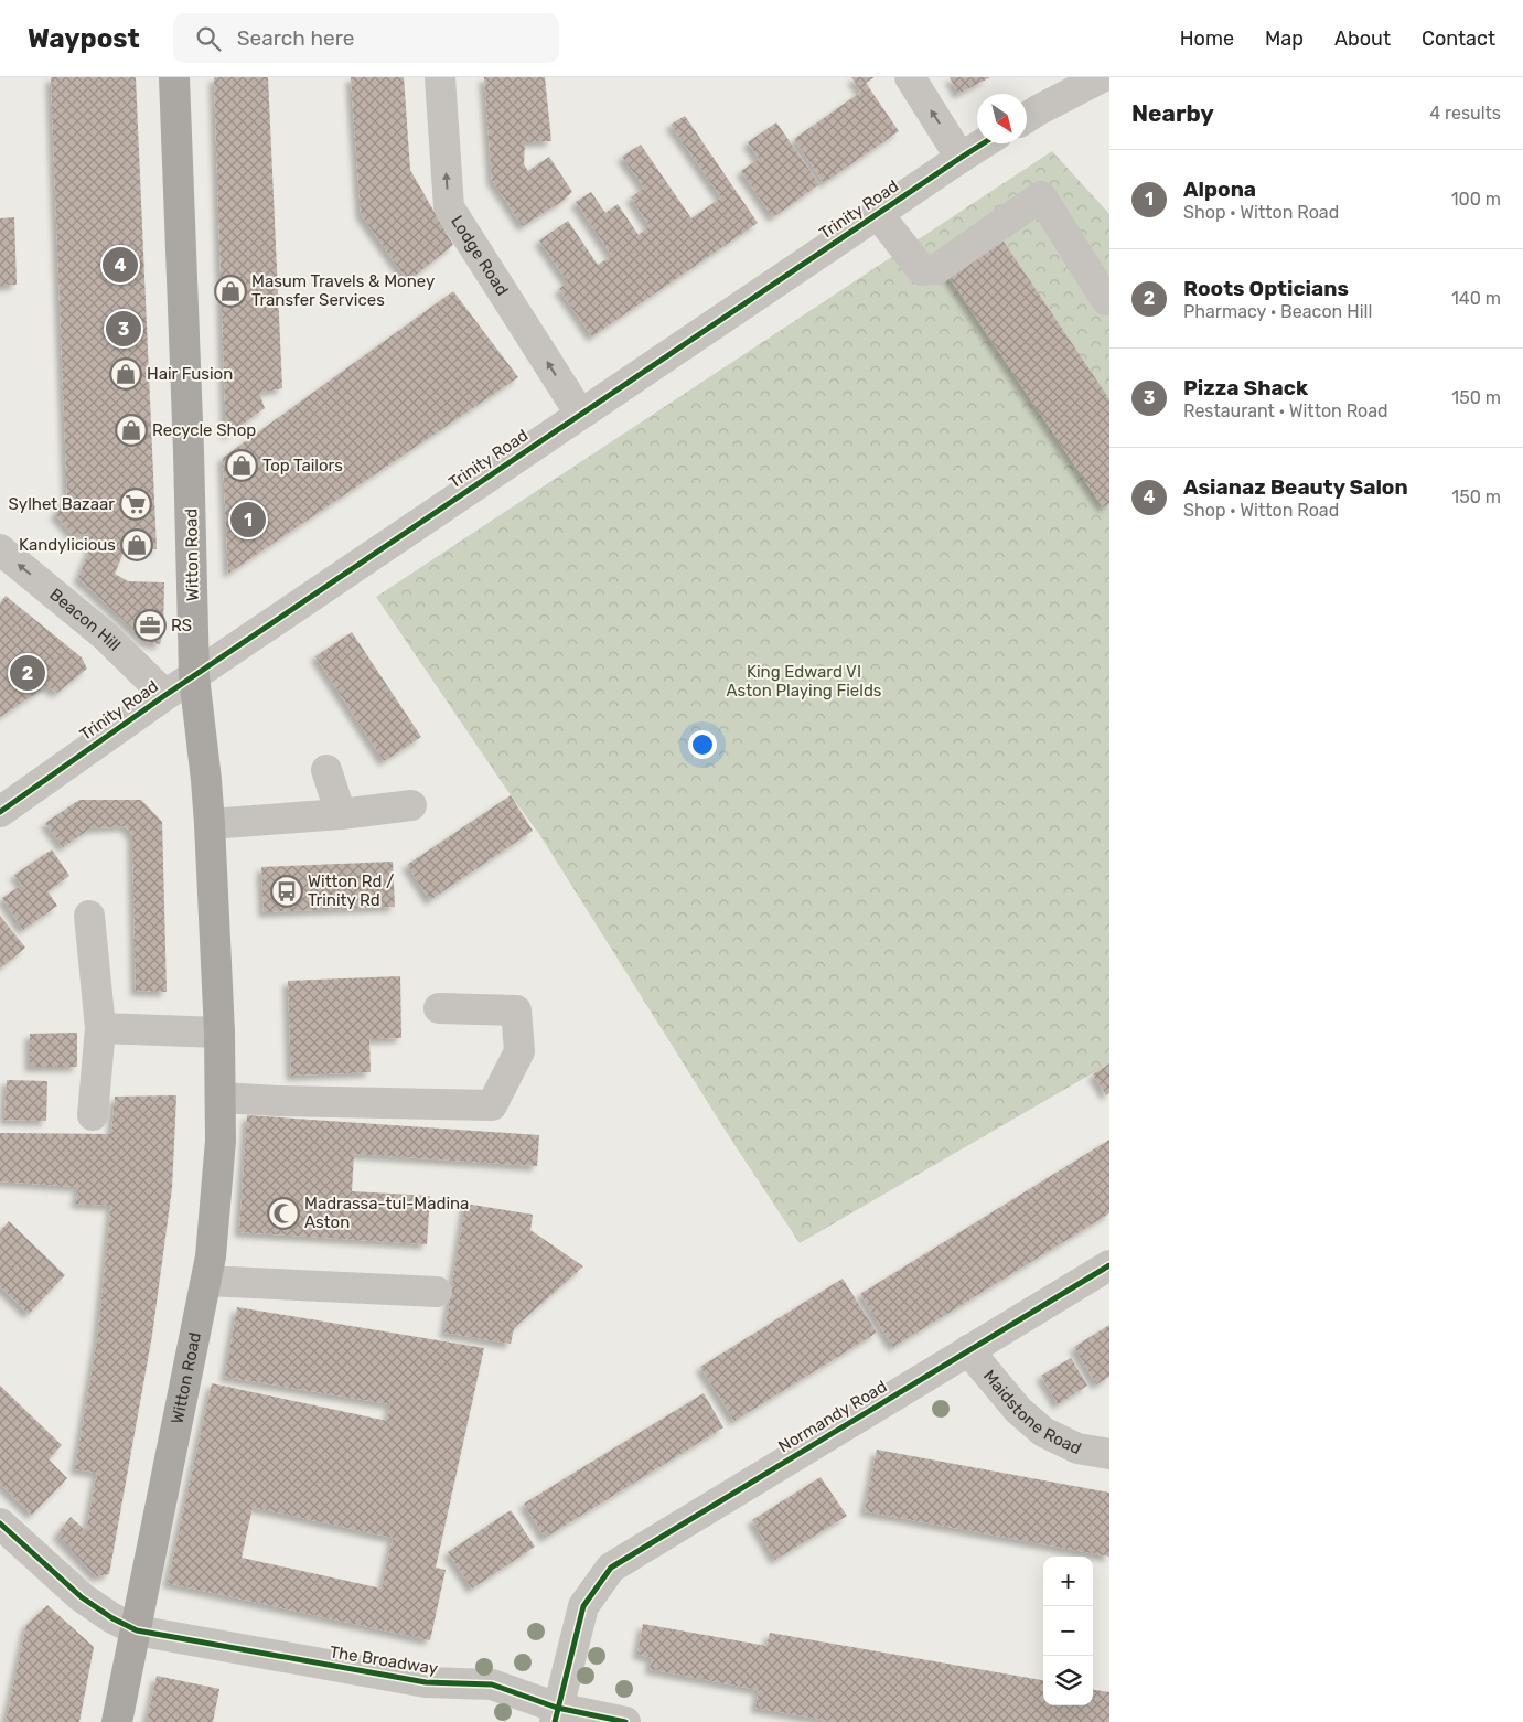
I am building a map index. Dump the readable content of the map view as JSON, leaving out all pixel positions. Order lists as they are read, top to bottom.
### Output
{
  "streets": {
    "main road": ["Witton Road"],
    "street": [
      "Trinity Road",
      "Lodge Road",
      "Beacon Hill",
      "Maidstone Road",
      "Normandy Road",
      "The Broadway"
    ]
  },
  "crossings": [
    ["Trinity Road", "Lodge Road"],
    ["Trinity Road", "Witton Road"],
    ["Trinity Road", "Beacon Hill"],
    ["Witton Road", "The Broadway"],
    ["Maidstone Road", "Normandy Road"],
    ["Normandy Road", "The Broadway"]
  ],
  "one_way": ["Lodge Road", "Beacon Hill"],
  "parks": ["King Edward VI Aston Playing Fields"],
  "places": {
    "shop": [
      "Masum Travels & Money Transfer Services",
      "Hair Fusion",
      "Recycle Shop",
      "Top Tailors",
      "Kandylicious"
    ],
    "supermarket": ["Sylhet Bazaar"],
    "office": ["RS"],
    "bus stop": ["Witton Rd / Trinity Rd"],
    "mosque": ["Madrassa-tul-Madina Aston"]
  },
  "north": "bottom right",
  "page": {
    "header": "Waypost",
    "search": "Search here",
    "nav": [
      "Home",
      "Map",
      "About",
      "Contact"
    ],
    "heading": ["Nearby", "4 results"],
    "list": [
      {
        "mark": "1",
        "name": "Alpona",
        "note": "Shop · Witton Road",
        "value": "100 m"
      },
      {
        "mark": "2",
        "name": "Roots Opticians",
        "note": "Pharmacy · Beacon Hill",
        "value": "140 m"
      },
      {
        "mark": "3",
        "name": "Pizza Shack",
        "note": "Restaurant · Witton Road",
        "value": "150 m"
      },
      {
        "mark": "4",
        "name": "Asianaz Beauty Salon",
        "note": "Shop · Witton Road",
        "value": "150 m"
      }
    ],
    "pins": [
      "4",
      "3",
      "1",
      "2"
    ],
    "map_buttons": ["+", "−"]
  }
}
